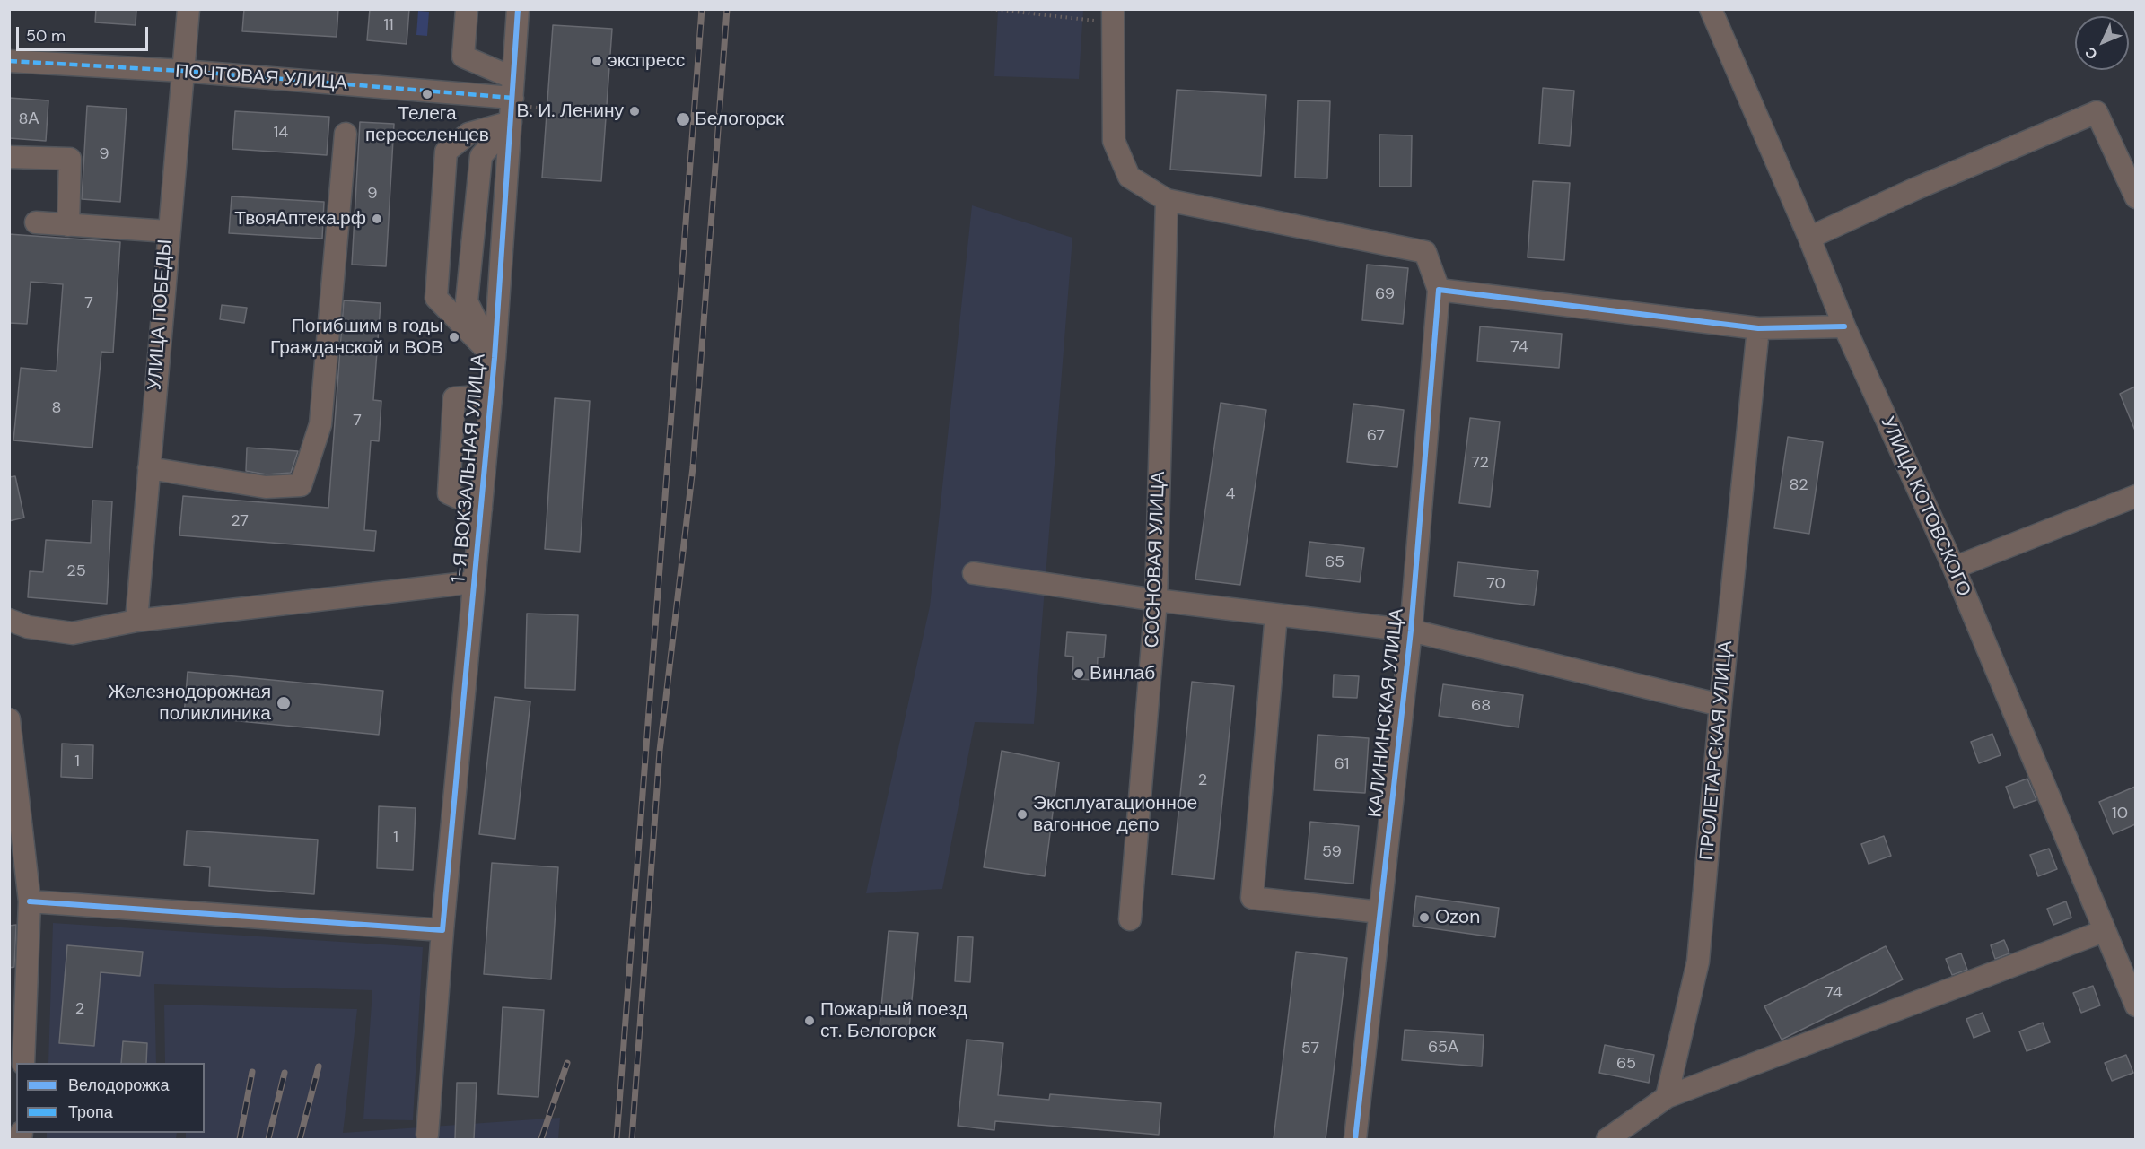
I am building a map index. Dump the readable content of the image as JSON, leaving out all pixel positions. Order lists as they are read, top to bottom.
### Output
{
  "streets": {
    "street": [
      "ПОЧТОВАЯ УЛИЦА",
      "УЛИЦА ПОБЕДЫ",
      "1-Я ВОКЗАЛЬНАЯ УЛИЦА",
      "УЛИЦА КОТОВСКОГО",
      "СОСНОВАЯ УЛИЦА",
      "КАЛИНИНСКАЯ УЛИЦА",
      "ПРОЛЕТАРСКАЯ УЛИЦА"
    ]
  },
  "crossings": [
    ["ПОЧТОВАЯ УЛИЦА", "УЛИЦА ПОБЕДЫ"],
    ["ПОЧТОВАЯ УЛИЦА", "1-Я ВОКЗАЛЬНАЯ УЛИЦА"]
  ],
  "places": [
    "экспресс",
    "Телега переселенцев",
    "В. И. Ленину",
    "Белогорск",
    "ТвояАптека.рф",
    "Погибшим в годы Гражданской и ВОВ",
    "Винлаб",
    "Железнодорожная поликлиника",
    "Эксплуатационное вагонное депо",
    "Ozon",
    "Пожарный поезд ст. Белогорск"
  ],
  "house_numbers": [
    "11",
    "8А",
    "14",
    "9",
    "9",
    "69",
    "7",
    "74",
    "8",
    "7",
    "67",
    "72",
    "82",
    "4",
    "27",
    "65",
    "25",
    "70",
    "68",
    "1",
    "61",
    "2",
    "10",
    "1",
    "59",
    "74",
    "2",
    "65А",
    "57",
    "65"
  ],
  "legend": ["Велодорожка", "Тропа"],
  "scale_bar": "50 m",
  "north": "bottom left"
}
